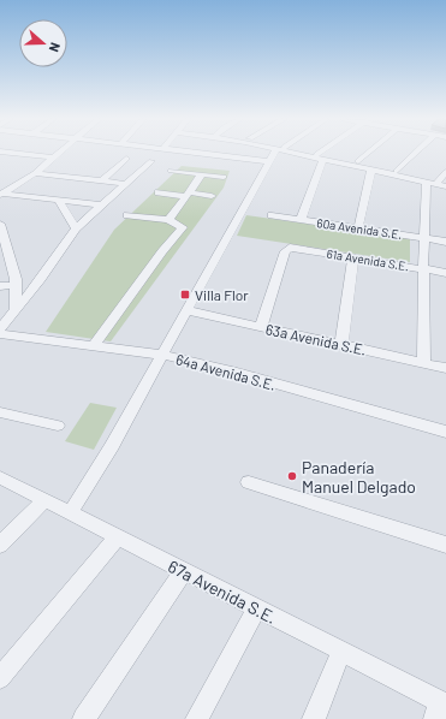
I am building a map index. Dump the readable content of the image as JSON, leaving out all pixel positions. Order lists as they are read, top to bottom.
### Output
{
  "streets": {
    "street": [
      "60a Avenida S.E.",
      "61a Avenida S.E.",
      "63a Avenida S.E.",
      "64a Avenida S.E.",
      "67a Avenida S.E."
    ]
  },
  "crossings": [
    ["61a Avenida S.E.", "63a Avenida S.E."]
  ],
  "places": {
    "transit": ["Villa Flor"],
    "other": ["Panadería Manuel Delgado"]
  },
  "north": "right"
}
